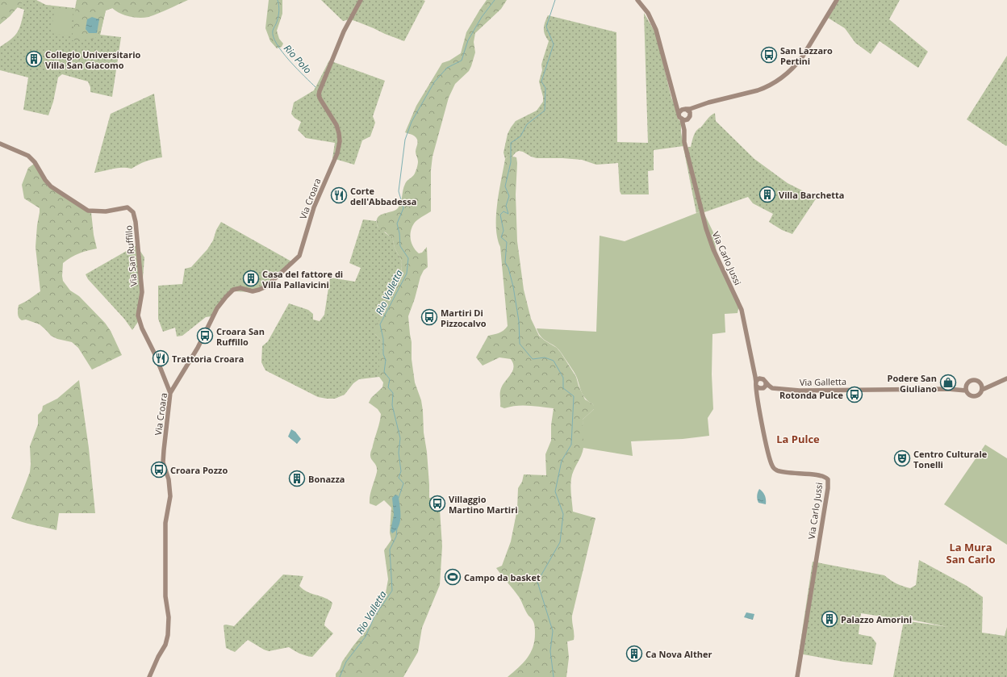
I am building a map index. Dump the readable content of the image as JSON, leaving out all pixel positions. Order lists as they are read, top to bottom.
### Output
{
  "streets": {
    "street": [
      "Via Croara",
      "Via San Ruffillo",
      "Via Carlo Jussi",
      "Via Galletta"
    ]
  },
  "crossings": [
    ["Via Croara", "Via San Ruffillo"],
    ["Via Carlo Jussi", "Via Galletta"]
  ],
  "districts": ["La Pulce", "La Mura San Carlo"],
  "water": ["Rio Polo", "Rio Valletta"],
  "places": {
    "bus stop": [
      "San Lazzaro Pertini",
      "Martiri Di Pizzocalvo",
      "Croara San Ruffillo",
      "Rotonda Pulce",
      "Croara Pozzo",
      "Villaggio Martino Martiri"
    ],
    "building": [
      "Collegio Universitario Villa San Giacomo",
      "Villa Barchetta",
      "Casa del fattore di Villa Pallavicini",
      "Bonazza",
      "Palazzo Amorini",
      "Ca Nova Alther"
    ],
    "restaurant": ["Corte dell'Abbadessa", "Trattoria Croara"],
    "shop": ["Podere San Giuliano"],
    "theatre": ["Centro Culturale Tonelli"],
    "sports": ["Campo da basket"]
  }
}
